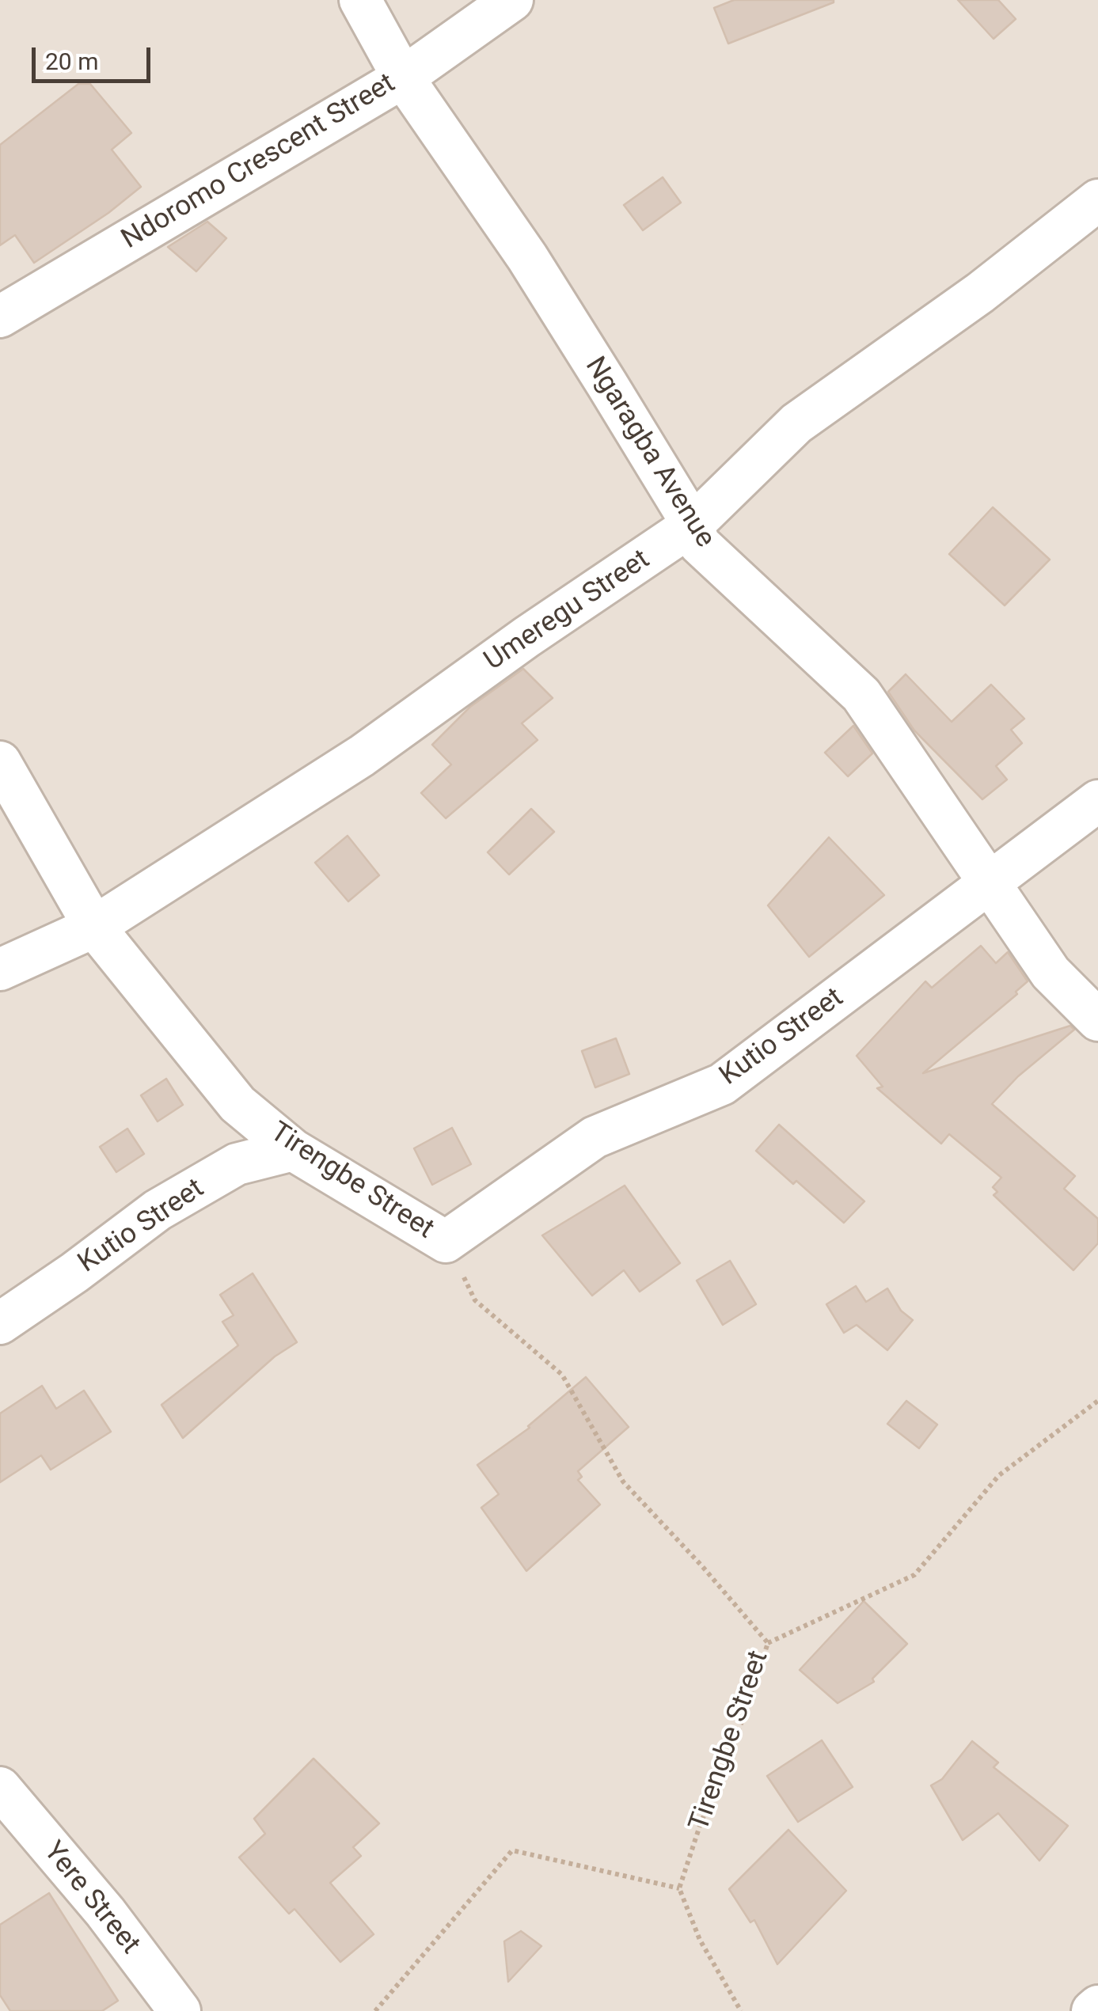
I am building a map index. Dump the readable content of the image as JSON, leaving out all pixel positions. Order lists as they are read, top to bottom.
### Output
{
  "streets": {
    "street": [
      "Ndoromo Crescent Street",
      "Ngaragba Avenue",
      "Umeregu Street",
      "Kutio Street",
      "Tirengbe Street",
      "Yere Street"
    ]
  },
  "crossings": [
    ["Ndoromo Crescent Street", "Ngaragba Avenue"],
    ["Ngaragba Avenue", "Umeregu Street"],
    ["Ngaragba Avenue", "Kutio Street"],
    ["Umeregu Street", "Tirengbe Street"],
    ["Kutio Street", "Tirengbe Street"]
  ],
  "scale_bar": "20 m"
}
